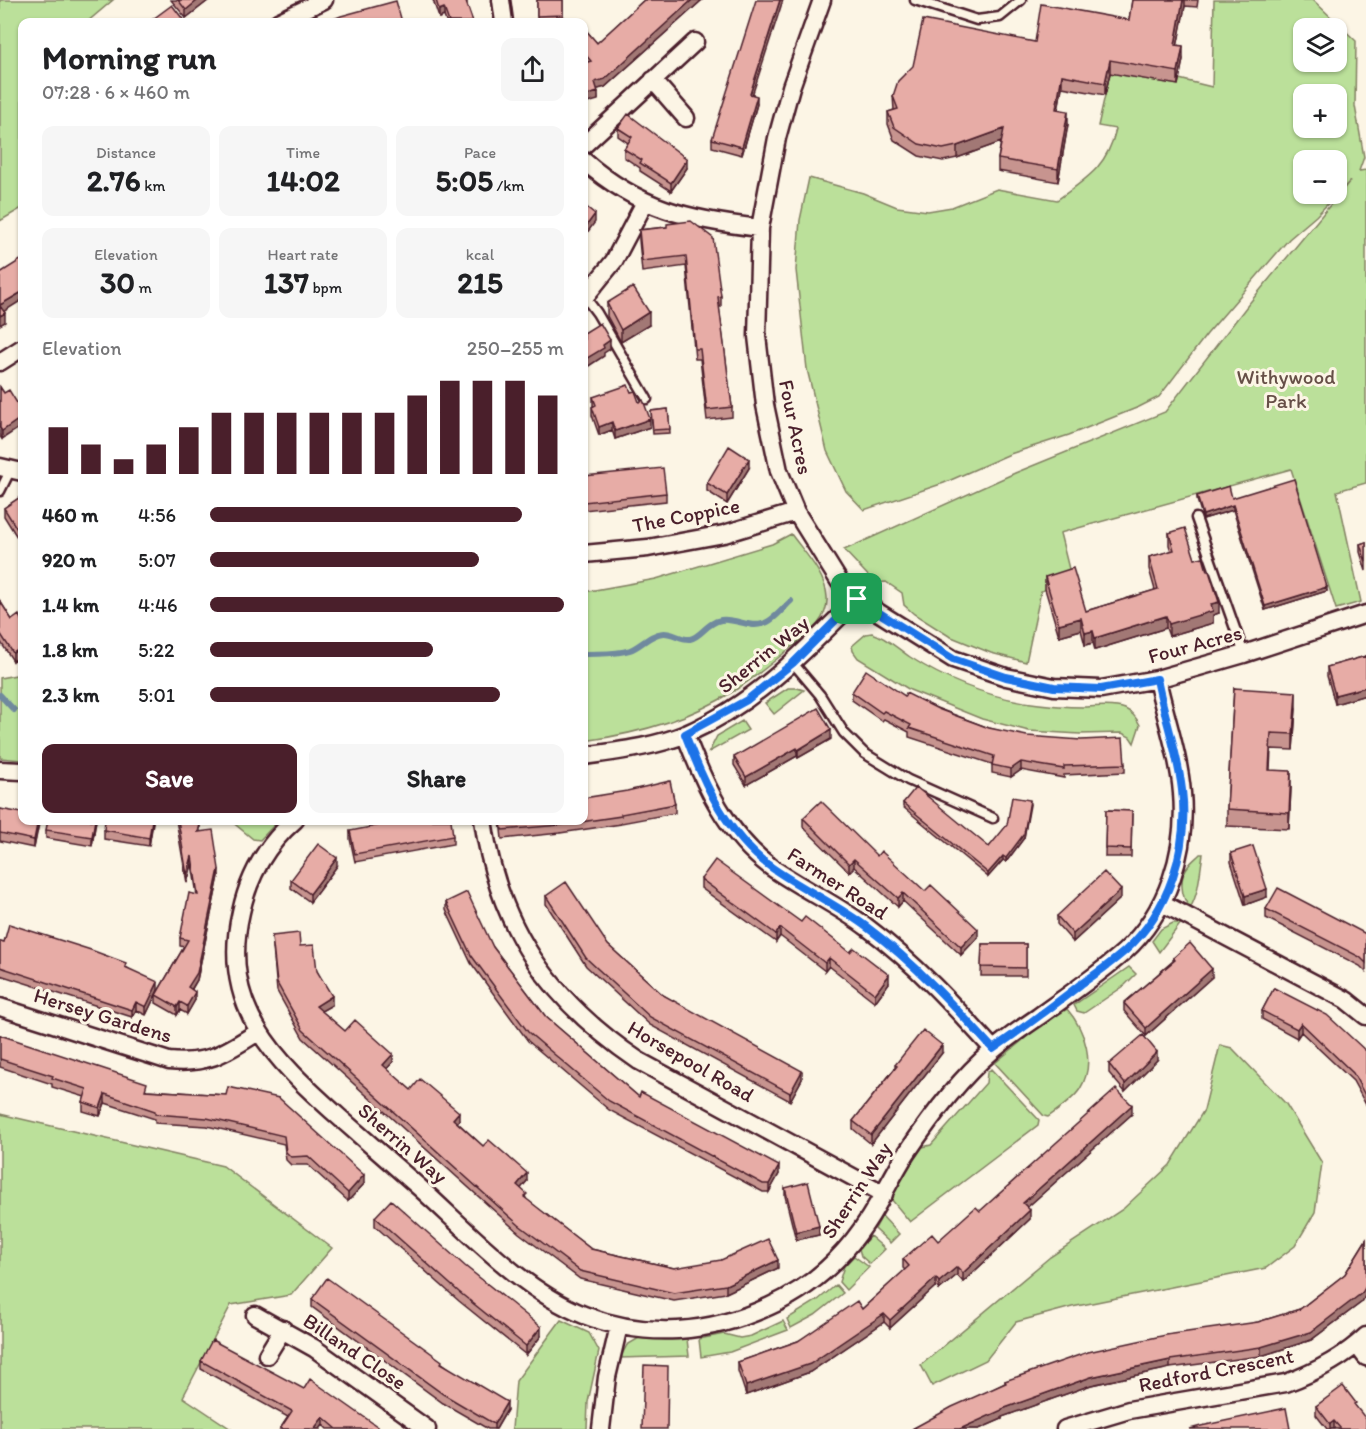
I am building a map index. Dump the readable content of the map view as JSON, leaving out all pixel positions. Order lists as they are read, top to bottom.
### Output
{
  "streets": {
    "street": [
      "Four Acres",
      "The Coppice",
      "Sherrin Way",
      "Farmer Road",
      "Hersey Gardens",
      "Horsepool Road",
      "Billand Close",
      "Redford Crescent"
    ]
  },
  "crossings": [
    ["Four Acres", "The Coppice"],
    ["Four Acres", "Sherrin Way"],
    ["Sherrin Way", "Farmer Road"],
    ["Sherrin Way", "Hersey Gardens"],
    ["Sherrin Way", "Horsepool Road"]
  ],
  "parks": ["Withywood Park"],
  "page": {
    "map_buttons": ["+", "−"],
    "heading": ["Morning run", "07:28 · 6 × 460 m"],
    "stats": [
      ["Distance", "2.76 km"],
      ["Time", "14:02"],
      ["Pace", "5:05 /km"],
      ["Elevation", "30 m"],
      ["Heart rate", "137 bpm"],
      ["kcal", "215"]
    ],
    "chart": ["Elevation", "250–255 m"],
    "list": [
      {
        "name": "460 m",
        "note": "4:56"
      },
      {
        "name": "920 m",
        "note": "5:07"
      },
      {
        "name": "1.4 km",
        "note": "4:46"
      },
      {
        "name": "1.8 km",
        "note": "5:22"
      },
      {
        "name": "2.3 km",
        "note": "5:01"
      }
    ],
    "buttons": ["Save", "Share"]
  }
}
